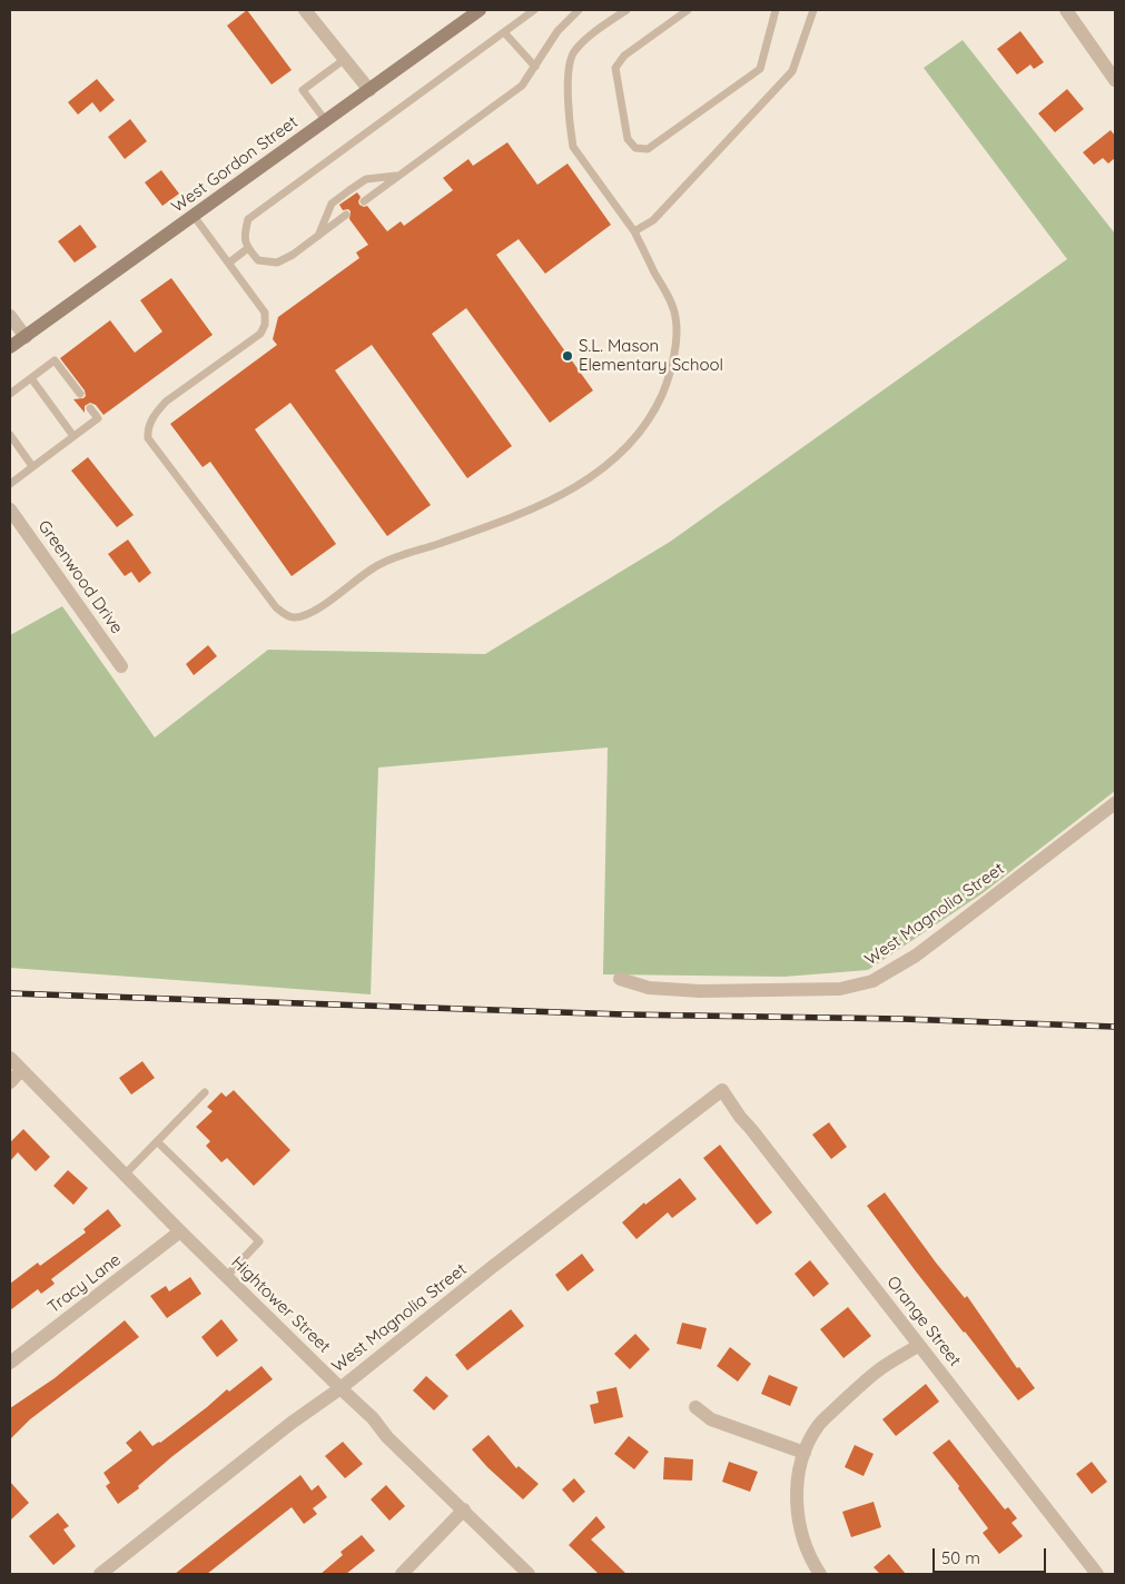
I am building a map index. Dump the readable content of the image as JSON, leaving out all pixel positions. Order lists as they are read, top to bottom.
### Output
{
  "streets": {
    "street": [
      "West Gordon Street",
      "Greenwood Drive",
      "West Magnolia Street",
      "Tracy Lane",
      "Hightower Street",
      "Orange Street"
    ]
  },
  "crossings": [
    ["West Magnolia Street", "Hightower Street"],
    ["West Magnolia Street", "Orange Street"],
    ["Tracy Lane", "Hightower Street"]
  ],
  "places": ["S.L. Mason Elementary School"],
  "scale_bar": "50 m"
}
